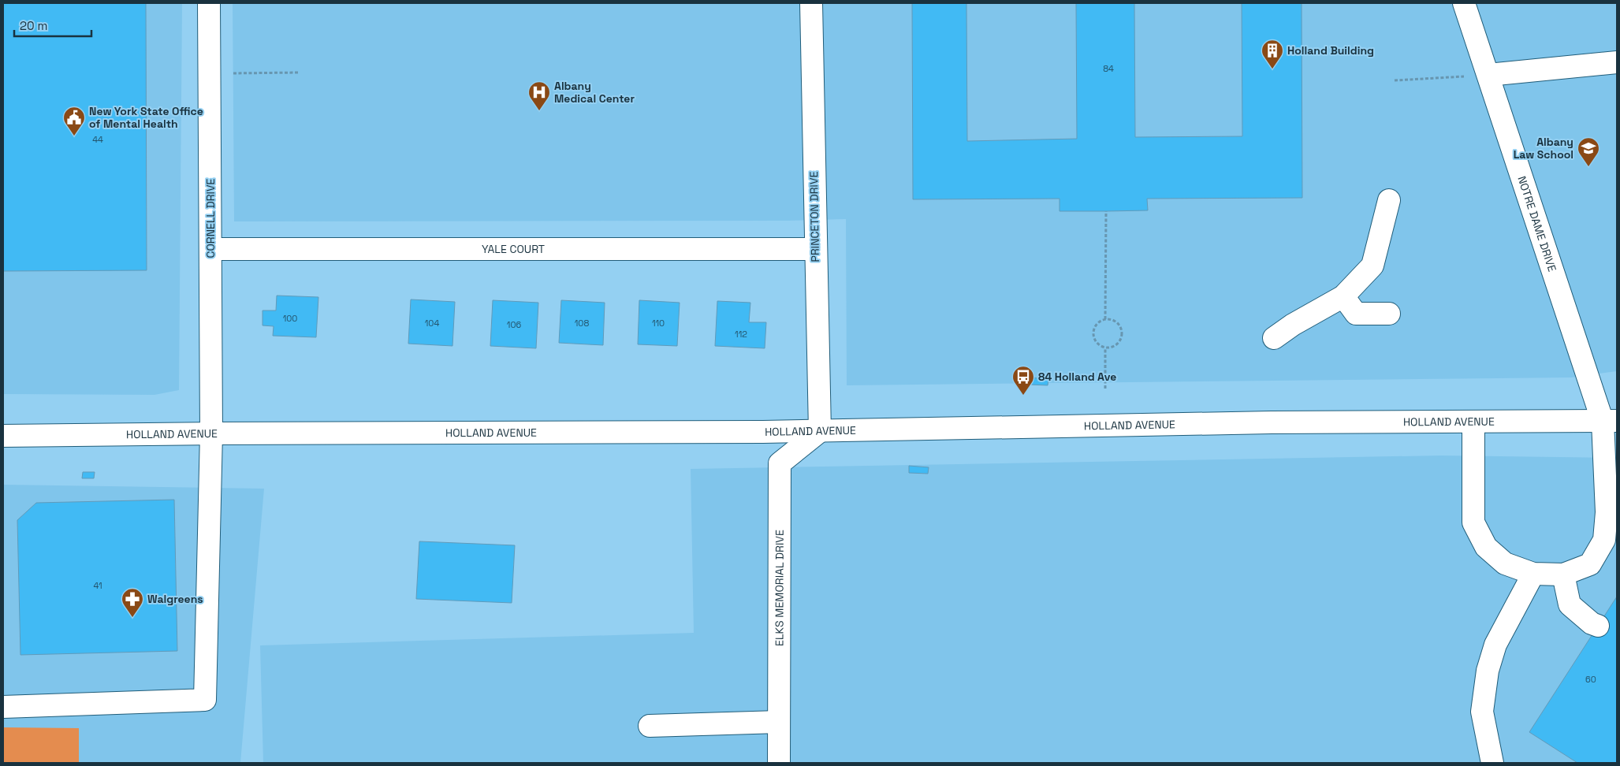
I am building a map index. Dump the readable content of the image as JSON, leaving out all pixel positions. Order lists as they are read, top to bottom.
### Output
{
  "streets": {
    "street": [
      "PRINCETON DRIVE",
      "CORNELL DRIVE",
      "NOTRE DAME DRIVE",
      "YALE COURT",
      "HOLLAND AVENUE",
      "ELKS MEMORIAL DRIVE"
    ]
  },
  "crossings": [
    ["PRINCETON DRIVE", "YALE COURT"],
    ["PRINCETON DRIVE", "HOLLAND AVENUE"],
    ["PRINCETON DRIVE", "ELKS MEMORIAL DRIVE"],
    ["CORNELL DRIVE", "YALE COURT"],
    ["CORNELL DRIVE", "HOLLAND AVENUE"],
    ["NOTRE DAME DRIVE", "HOLLAND AVENUE"],
    ["HOLLAND AVENUE", "ELKS MEMORIAL DRIVE"]
  ],
  "places": {
    "building": ["Holland Building"],
    "hospital": ["Albany Medical Center"],
    "public building": ["New York State Office of Mental Health"],
    "school or university": ["Albany Law School"],
    "bus stop": ["84 Holland Ave"],
    "pharmacy": ["Walgreens"]
  },
  "house_numbers": [
    "84",
    "44",
    "100",
    "104",
    "108",
    "110",
    "106",
    "112",
    "41",
    "60"
  ],
  "scale_bar": "20 m"
}
